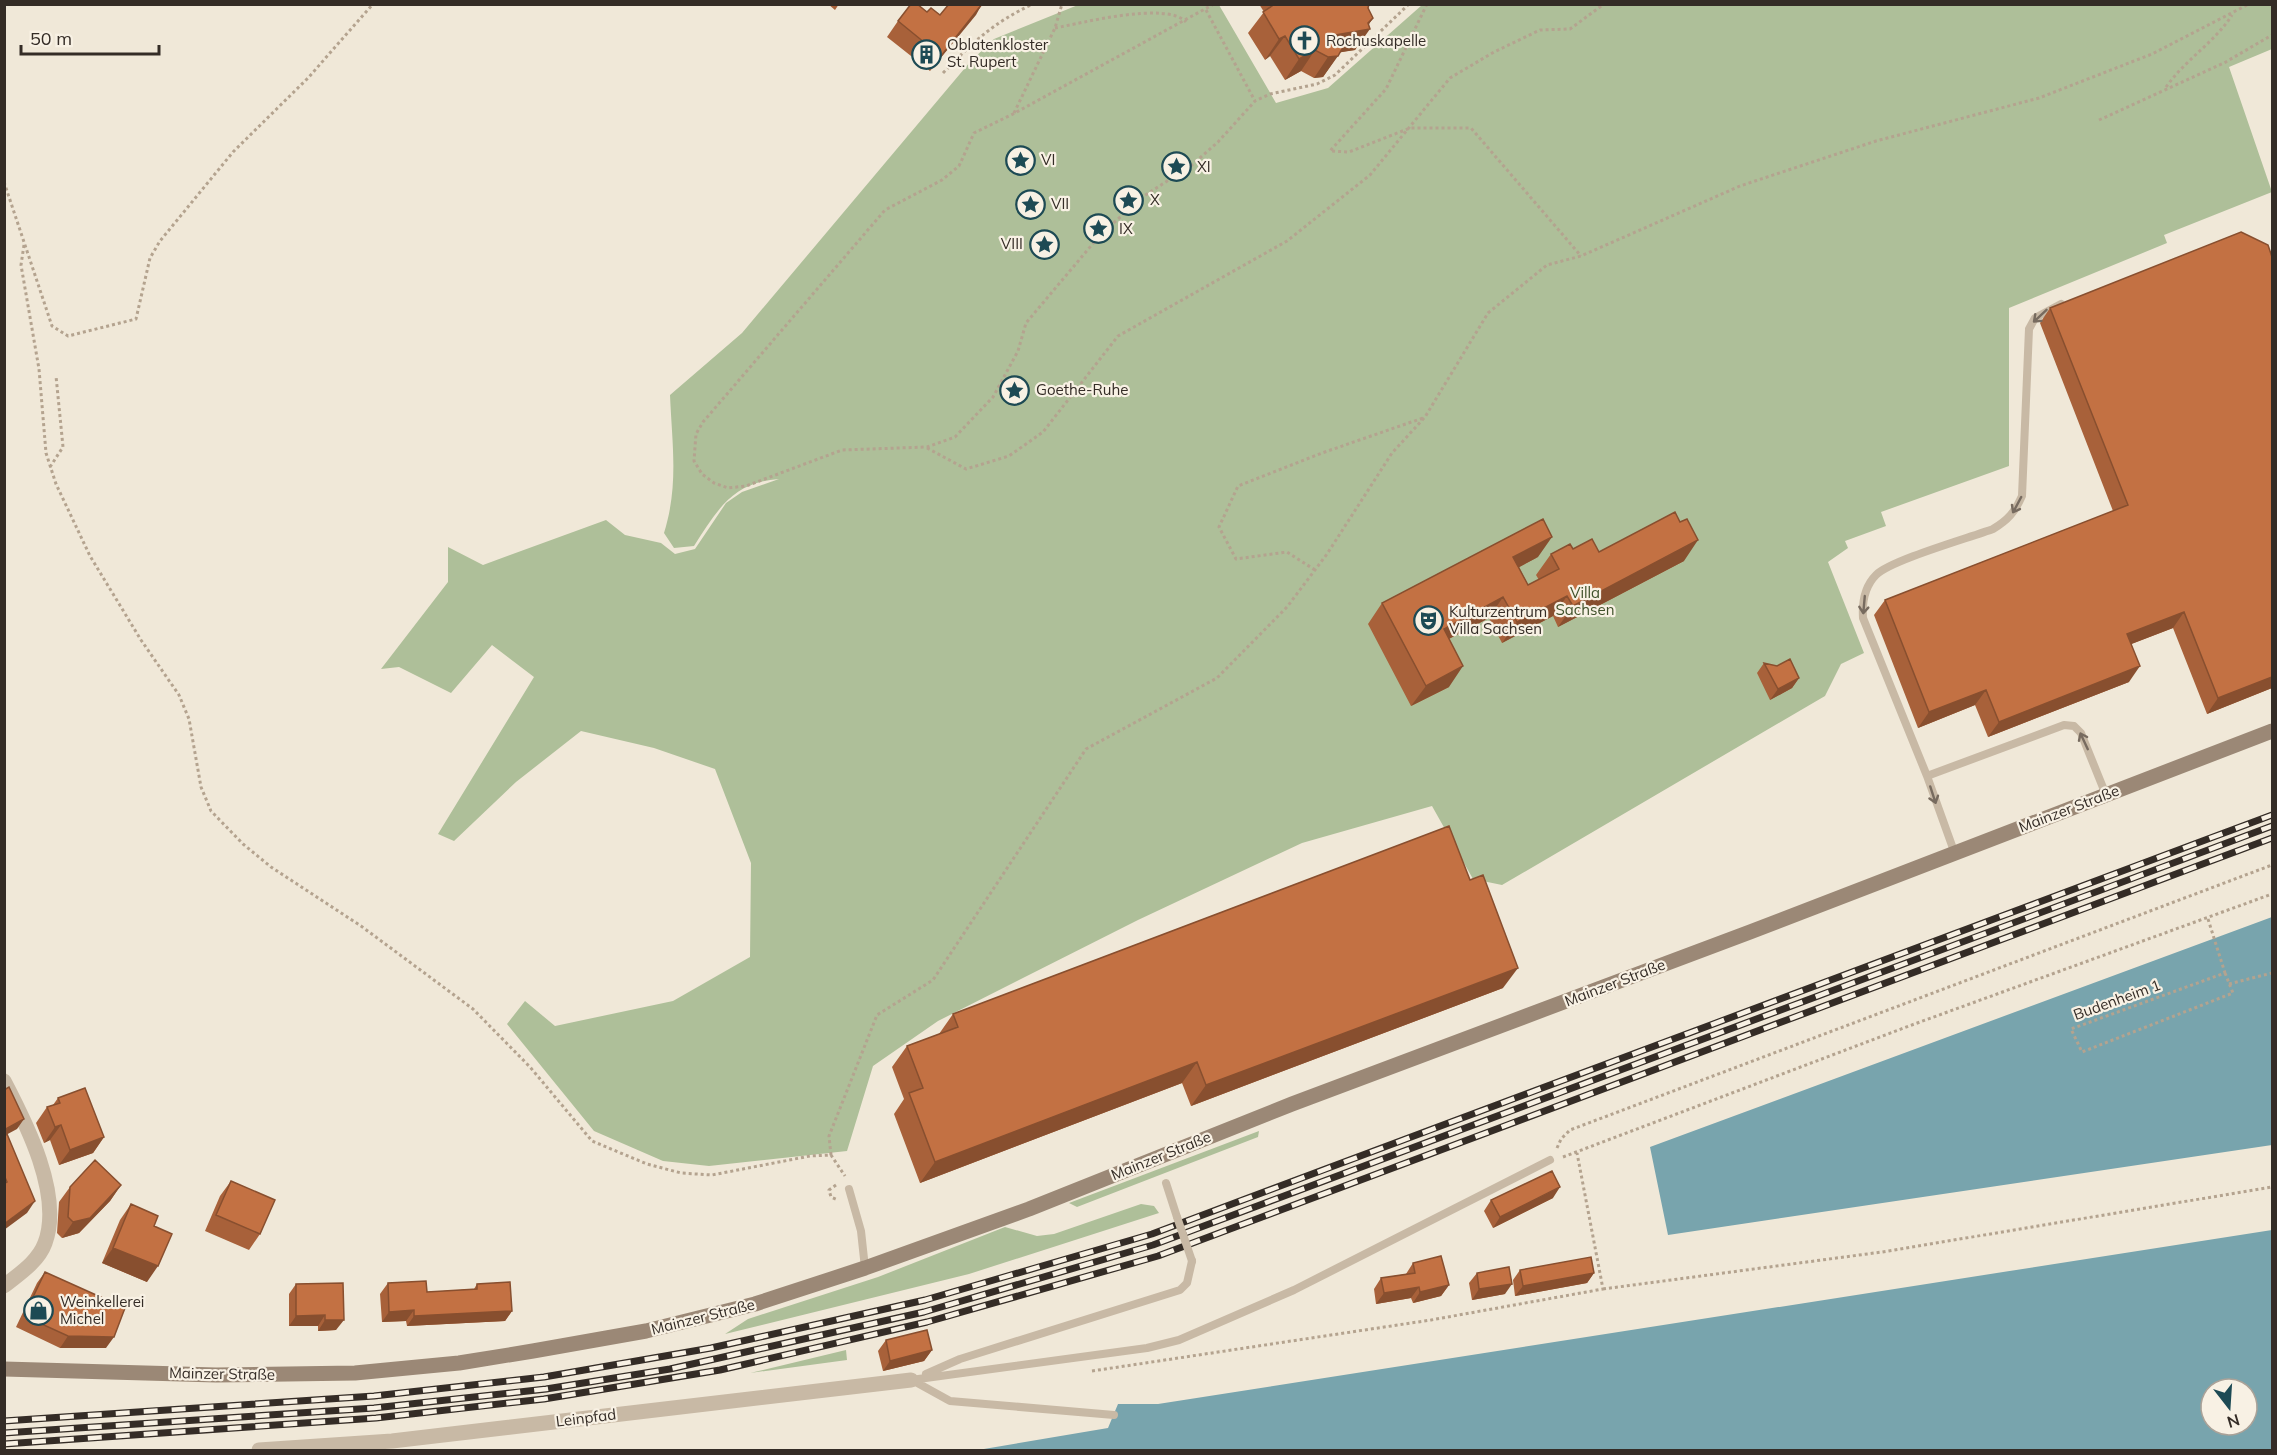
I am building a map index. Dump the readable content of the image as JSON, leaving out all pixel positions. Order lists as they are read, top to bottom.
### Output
{
  "streets": {
    "main road": ["Mainzer Straße"],
    "street": ["Leinpfad"],
    "path": ["Budenheim 1"]
  },
  "parks": ["Villa Sachsen"],
  "places": {
    "church": ["Rochuskapelle"],
    "building": ["Oblatenkloster St. Rupert"],
    "place": [
      "VI",
      "XI",
      "X",
      "VII",
      "IX",
      "VIII",
      "Goethe-Ruhe"
    ],
    "theatre": ["Kulturzentrum Villa Sachsen"],
    "shop": ["Weinkellerei Michel"]
  },
  "scale_bar": "50 m",
  "north": "bottom"
}
